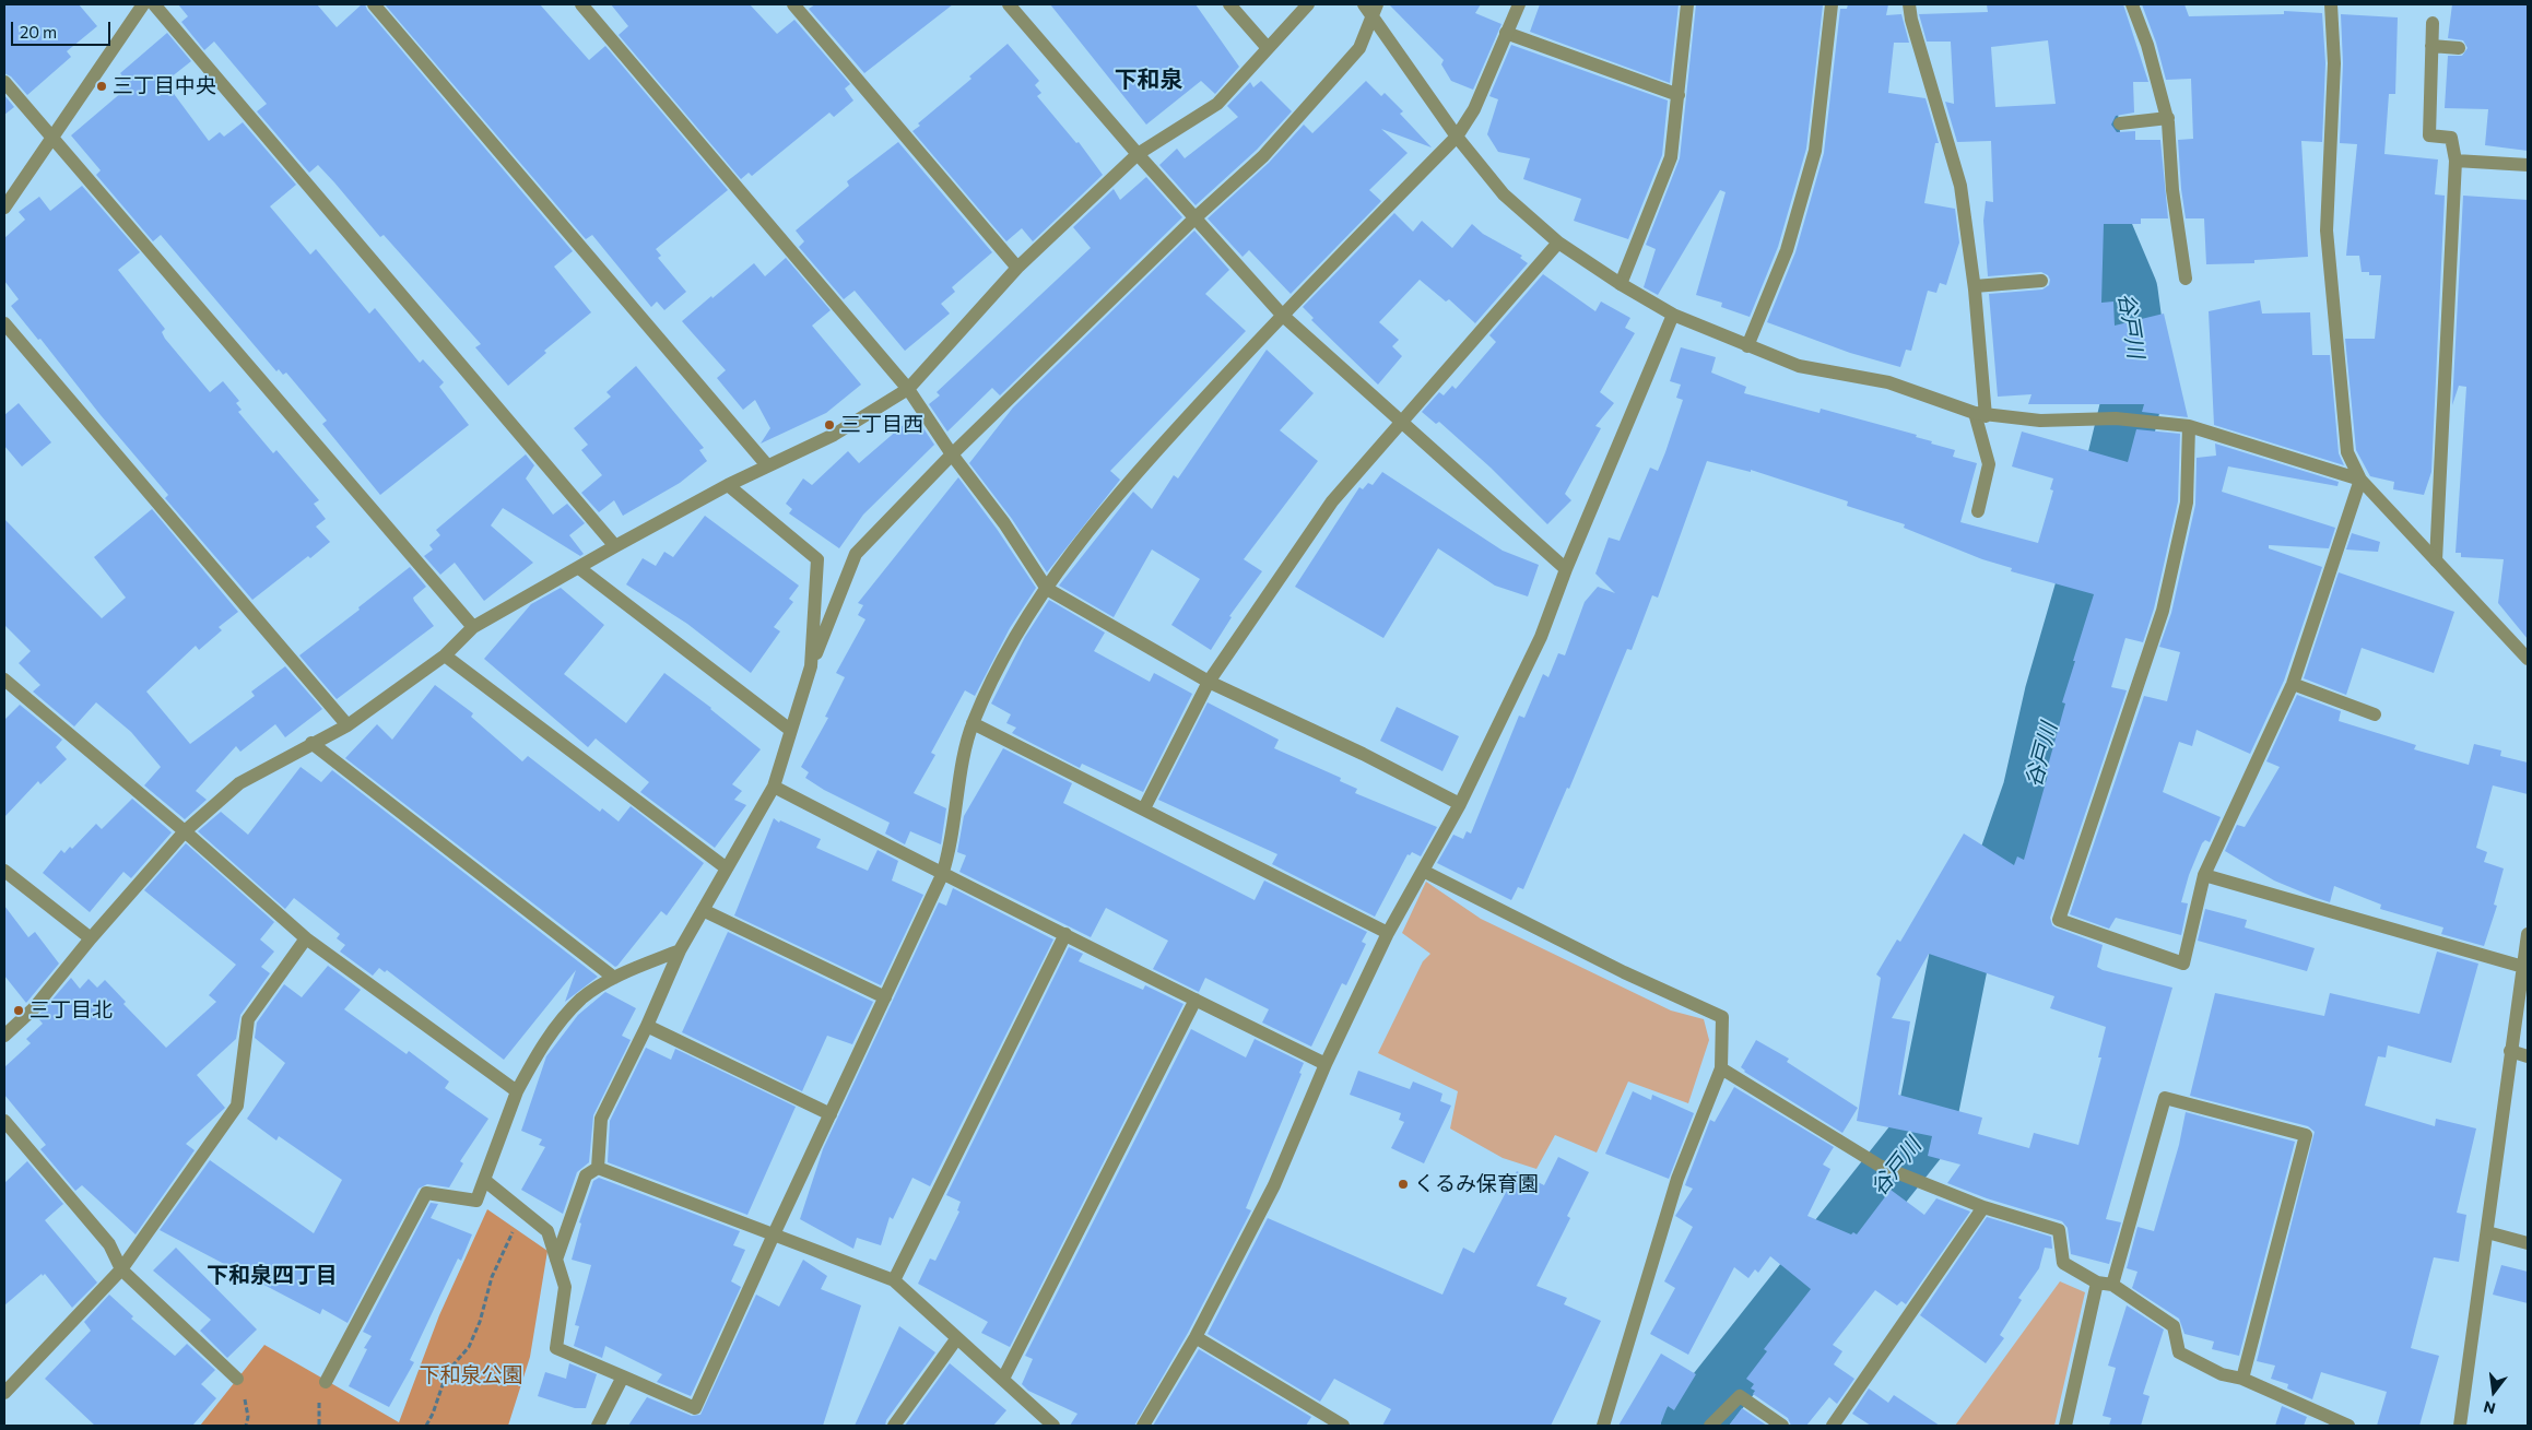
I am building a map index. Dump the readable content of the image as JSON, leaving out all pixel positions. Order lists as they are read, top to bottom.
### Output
{
  "districts": ["下和泉", "下和泉四丁目"],
  "water": ["谷戸川"],
  "parks": ["下和泉公園"],
  "places": [
    "三丁目中央",
    "三丁目西",
    "三丁目北",
    "くるみ保育園"
  ],
  "scale_bar": "20 m",
  "north": "bottom"
}
